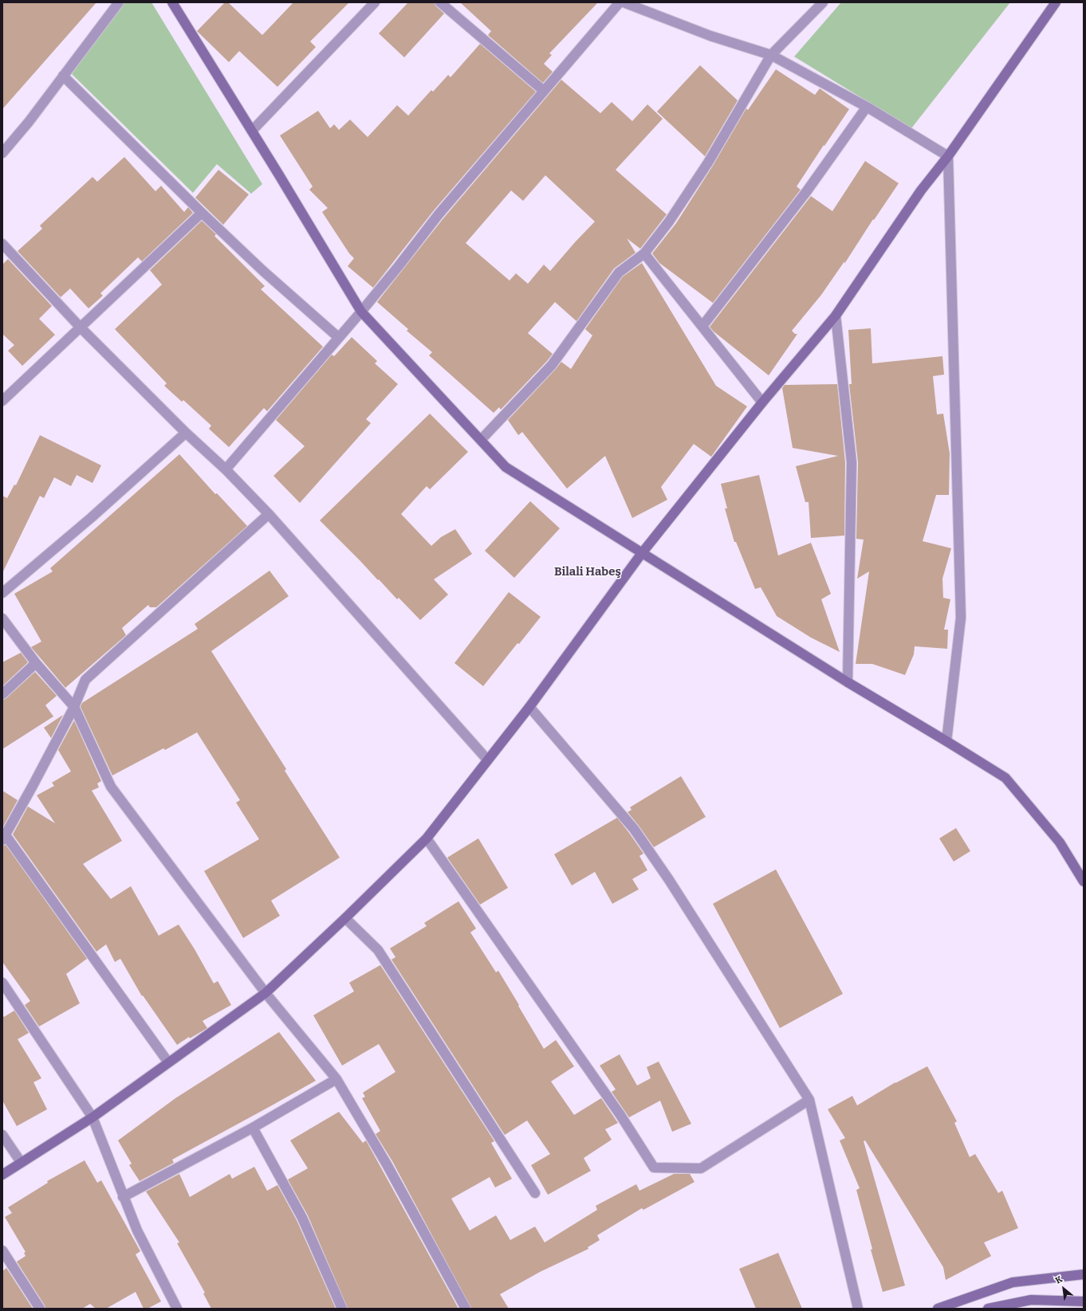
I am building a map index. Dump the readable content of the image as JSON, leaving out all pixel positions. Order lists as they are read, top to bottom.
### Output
{
  "districts": ["Bilali Habeş"],
  "north": "top left"
}
